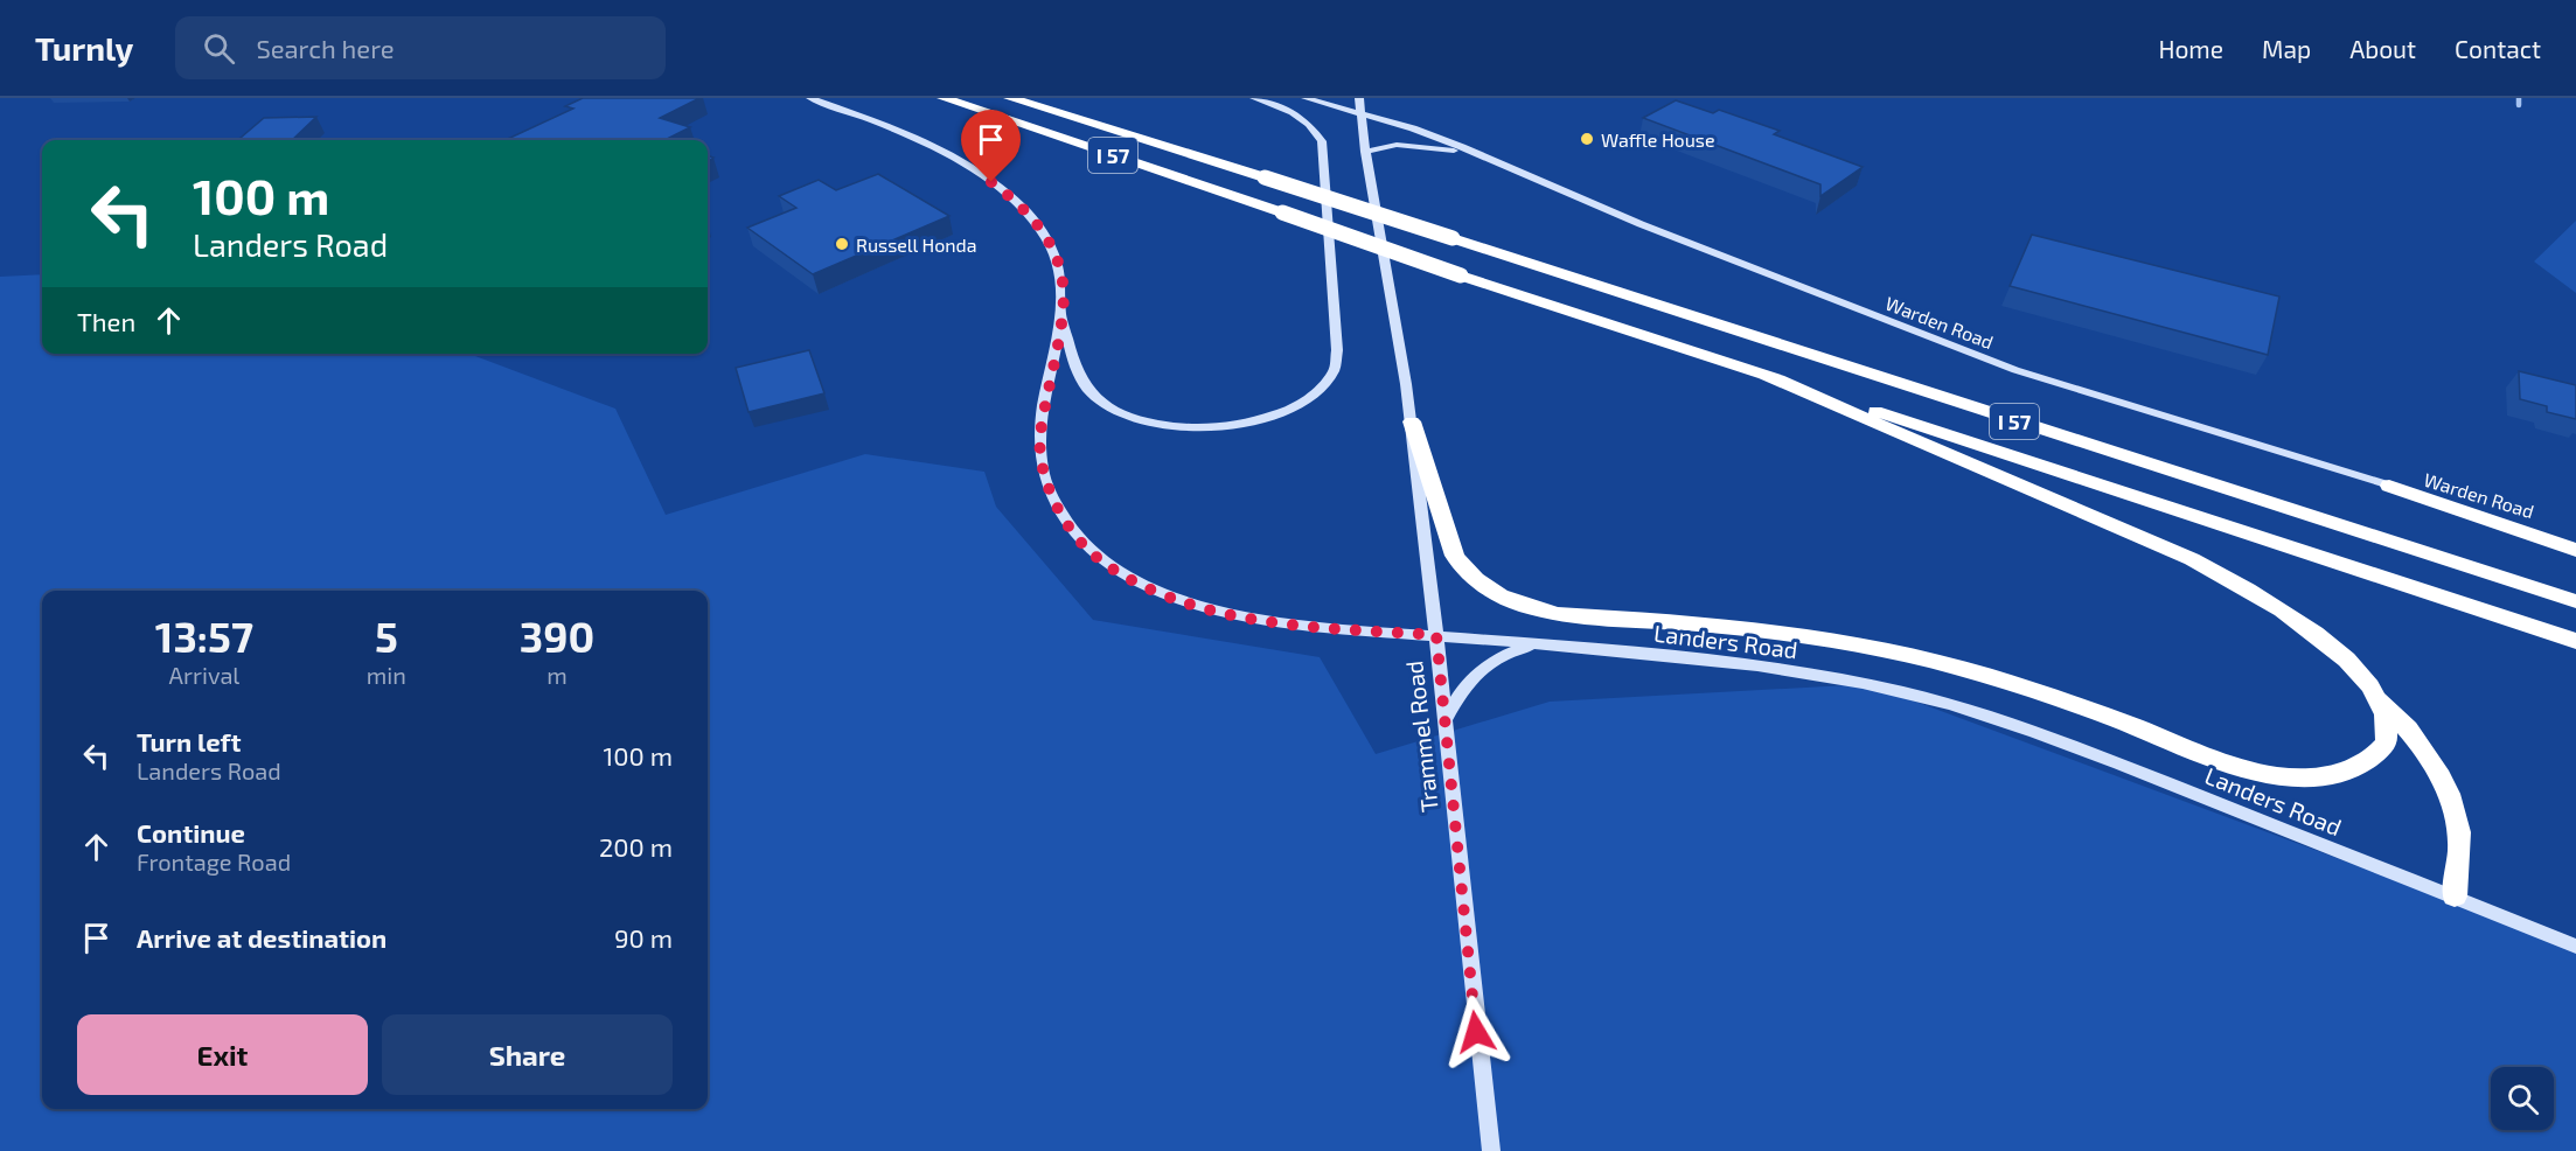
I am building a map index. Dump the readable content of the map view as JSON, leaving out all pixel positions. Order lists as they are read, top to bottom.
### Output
{
  "streets": {
    "highway": ["I 57"],
    "main road": ["Warden Road", "Landers Road", "Trammel Road"]
  },
  "crossings": [
    ["Warden Road", "Trammel Road"],
    ["Landers Road", "Trammel Road"]
  ],
  "places": ["Waffle House", "Russell Honda"],
  "page": {
    "header": "Turnly",
    "search": "Search here",
    "nav": [
      "Home",
      "Map",
      "About",
      "Contact"
    ],
    "turn": ["100 m", "Landers Road"],
    "then": "Then",
    "eta": [
      "13:57",
      "Arrival",
      "5",
      "min",
      "390",
      "m"
    ],
    "list": [
      {
        "name": "Turn left",
        "note": "Landers Road",
        "value": "100 m"
      },
      {
        "name": "Continue",
        "note": "Frontage Road",
        "value": "200 m"
      },
      {
        "name": "Arrive at destination",
        "value": "90 m"
      }
    ],
    "buttons": ["Exit", "Share"]
  }
}
